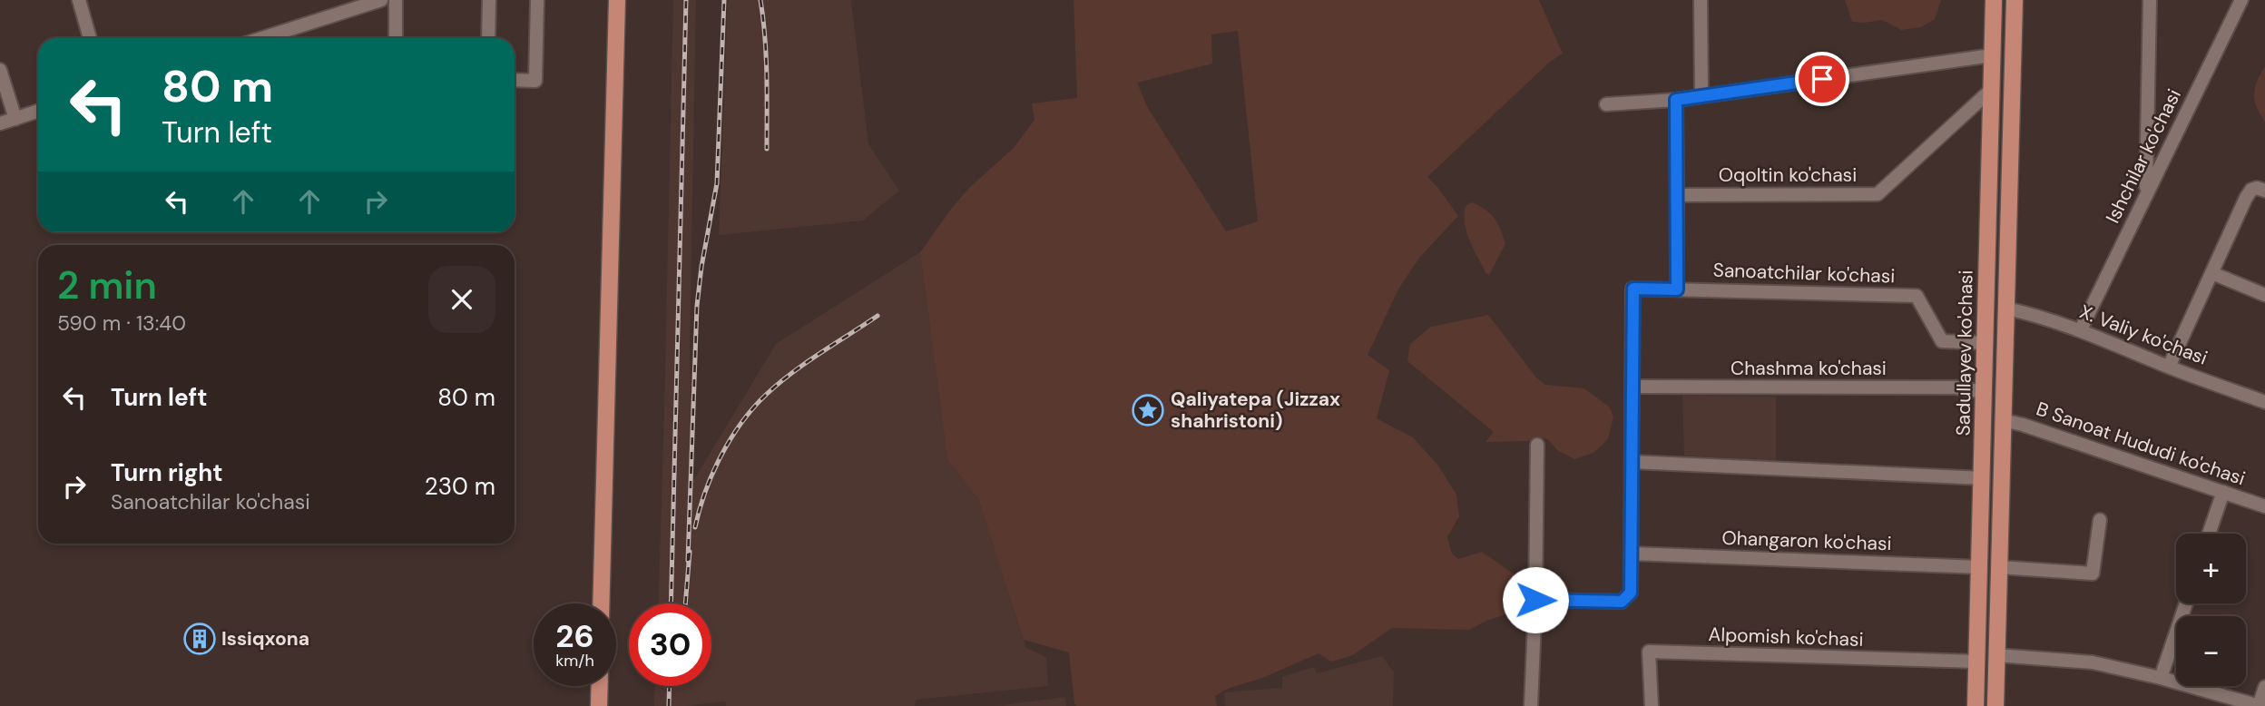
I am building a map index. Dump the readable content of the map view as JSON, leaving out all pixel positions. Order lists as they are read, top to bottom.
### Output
{
  "streets": {
    "main road": ["Sadullayev ko'chasi"],
    "street": [
      "Ishchilar ko'chasi",
      "Oqoltin ko'chasi",
      "Sanoatchilar ko'chasi",
      "X. Valiy ko'chasi",
      "Chashma ko'chasi",
      "B Sanoat Hududi ko'chasi",
      "Ohangaron ko'chasi",
      "Alpomish ko'chasi"
    ]
  },
  "crossings": [
    ["Ishchilar ko'chasi", "X. Valiy ko'chasi"],
    ["Oqoltin ko'chasi", "Sadullayev ko'chasi"],
    ["Sanoatchilar ko'chasi", "Sadullayev ko'chasi"],
    ["Sanoatchilar ko'chasi", "Chashma ko'chasi"],
    ["X. Valiy ko'chasi", "Sadullayev ko'chasi"],
    ["Sadullayev ko'chasi", "Chashma ko'chasi"],
    ["Sadullayev ko'chasi", "B Sanoat Hududi ko'chasi"],
    ["Sadullayev ko'chasi", "Ohangaron ko'chasi"],
    ["Sadullayev ko'chasi", "Alpomish ko'chasi"]
  ],
  "places": {
    "place": ["Qaliyatepa (Jizzax shahristoni)"],
    "building": ["Issiqxona"]
  },
  "page": {
    "turn": ["80 m", "Turn left"],
    "heading": ["2 min", "590 m · 13:40"],
    "list": [
      {
        "name": "Turn left",
        "value": "80 m"
      },
      {
        "name": "Turn right",
        "note": "Sanoatchilar ko'chasi",
        "value": "230 m"
      }
    ],
    "map_buttons": ["+", "−"],
    "speed": "26 km/h",
    "limit": "30"
  }
}
